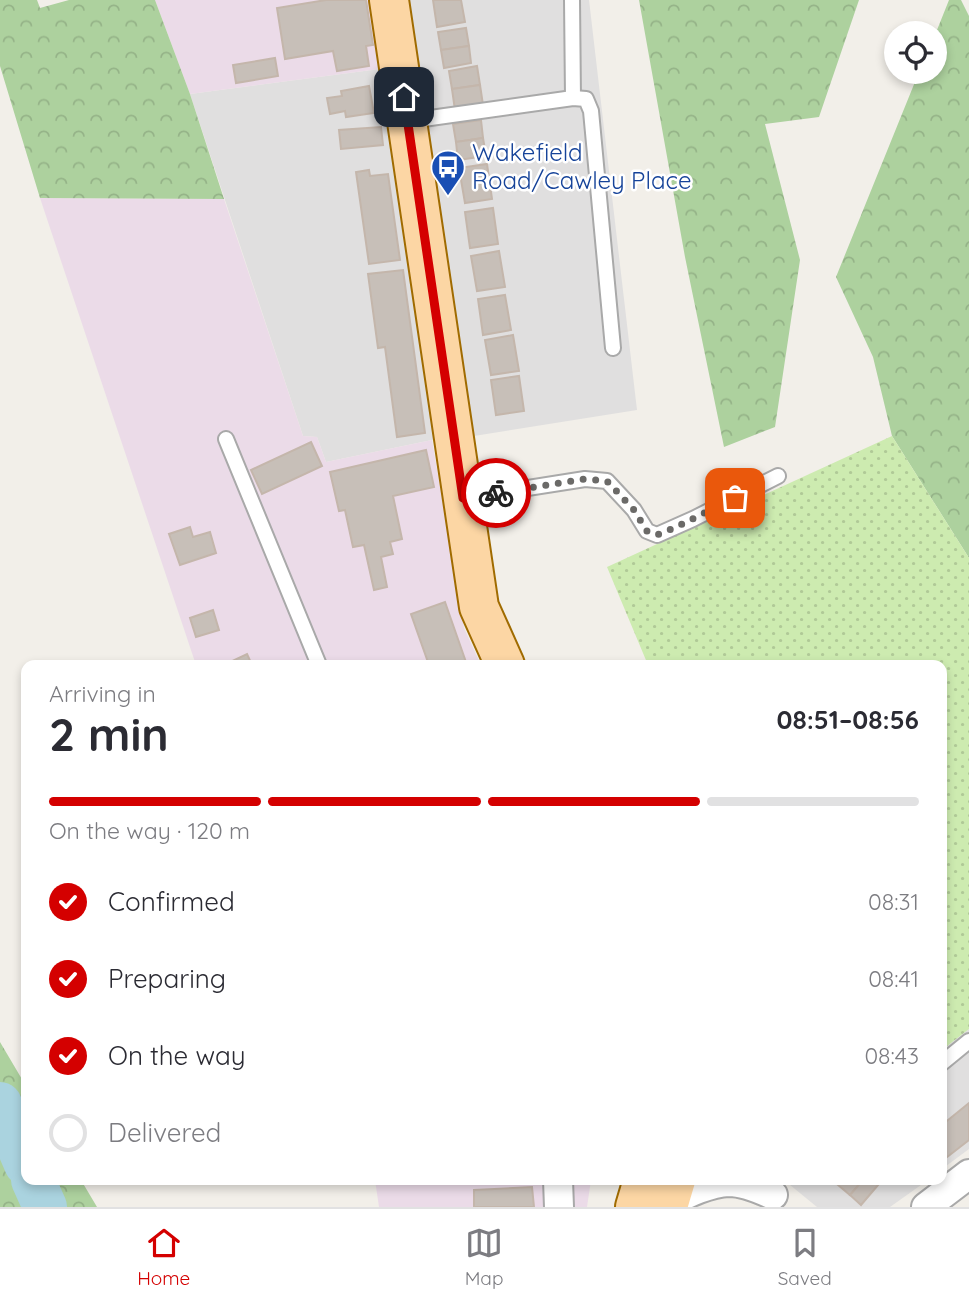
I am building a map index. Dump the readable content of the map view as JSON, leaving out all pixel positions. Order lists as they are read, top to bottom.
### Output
{
  "places": {
    "bus stop": ["Wakefield Road/Cawley Place"]
  },
  "page": {
    "heading": ["2 min", "Arriving in", "08:51–08:56"],
    "bar": "On the way · 120 m",
    "list": [
      ["Confirmed", "08:31"],
      ["Preparing", "08:41"],
      ["On the way", "08:43"],
      "Delivered"
    ],
    "tabs": ["Home", "Map", "Saved"]
  }
}
